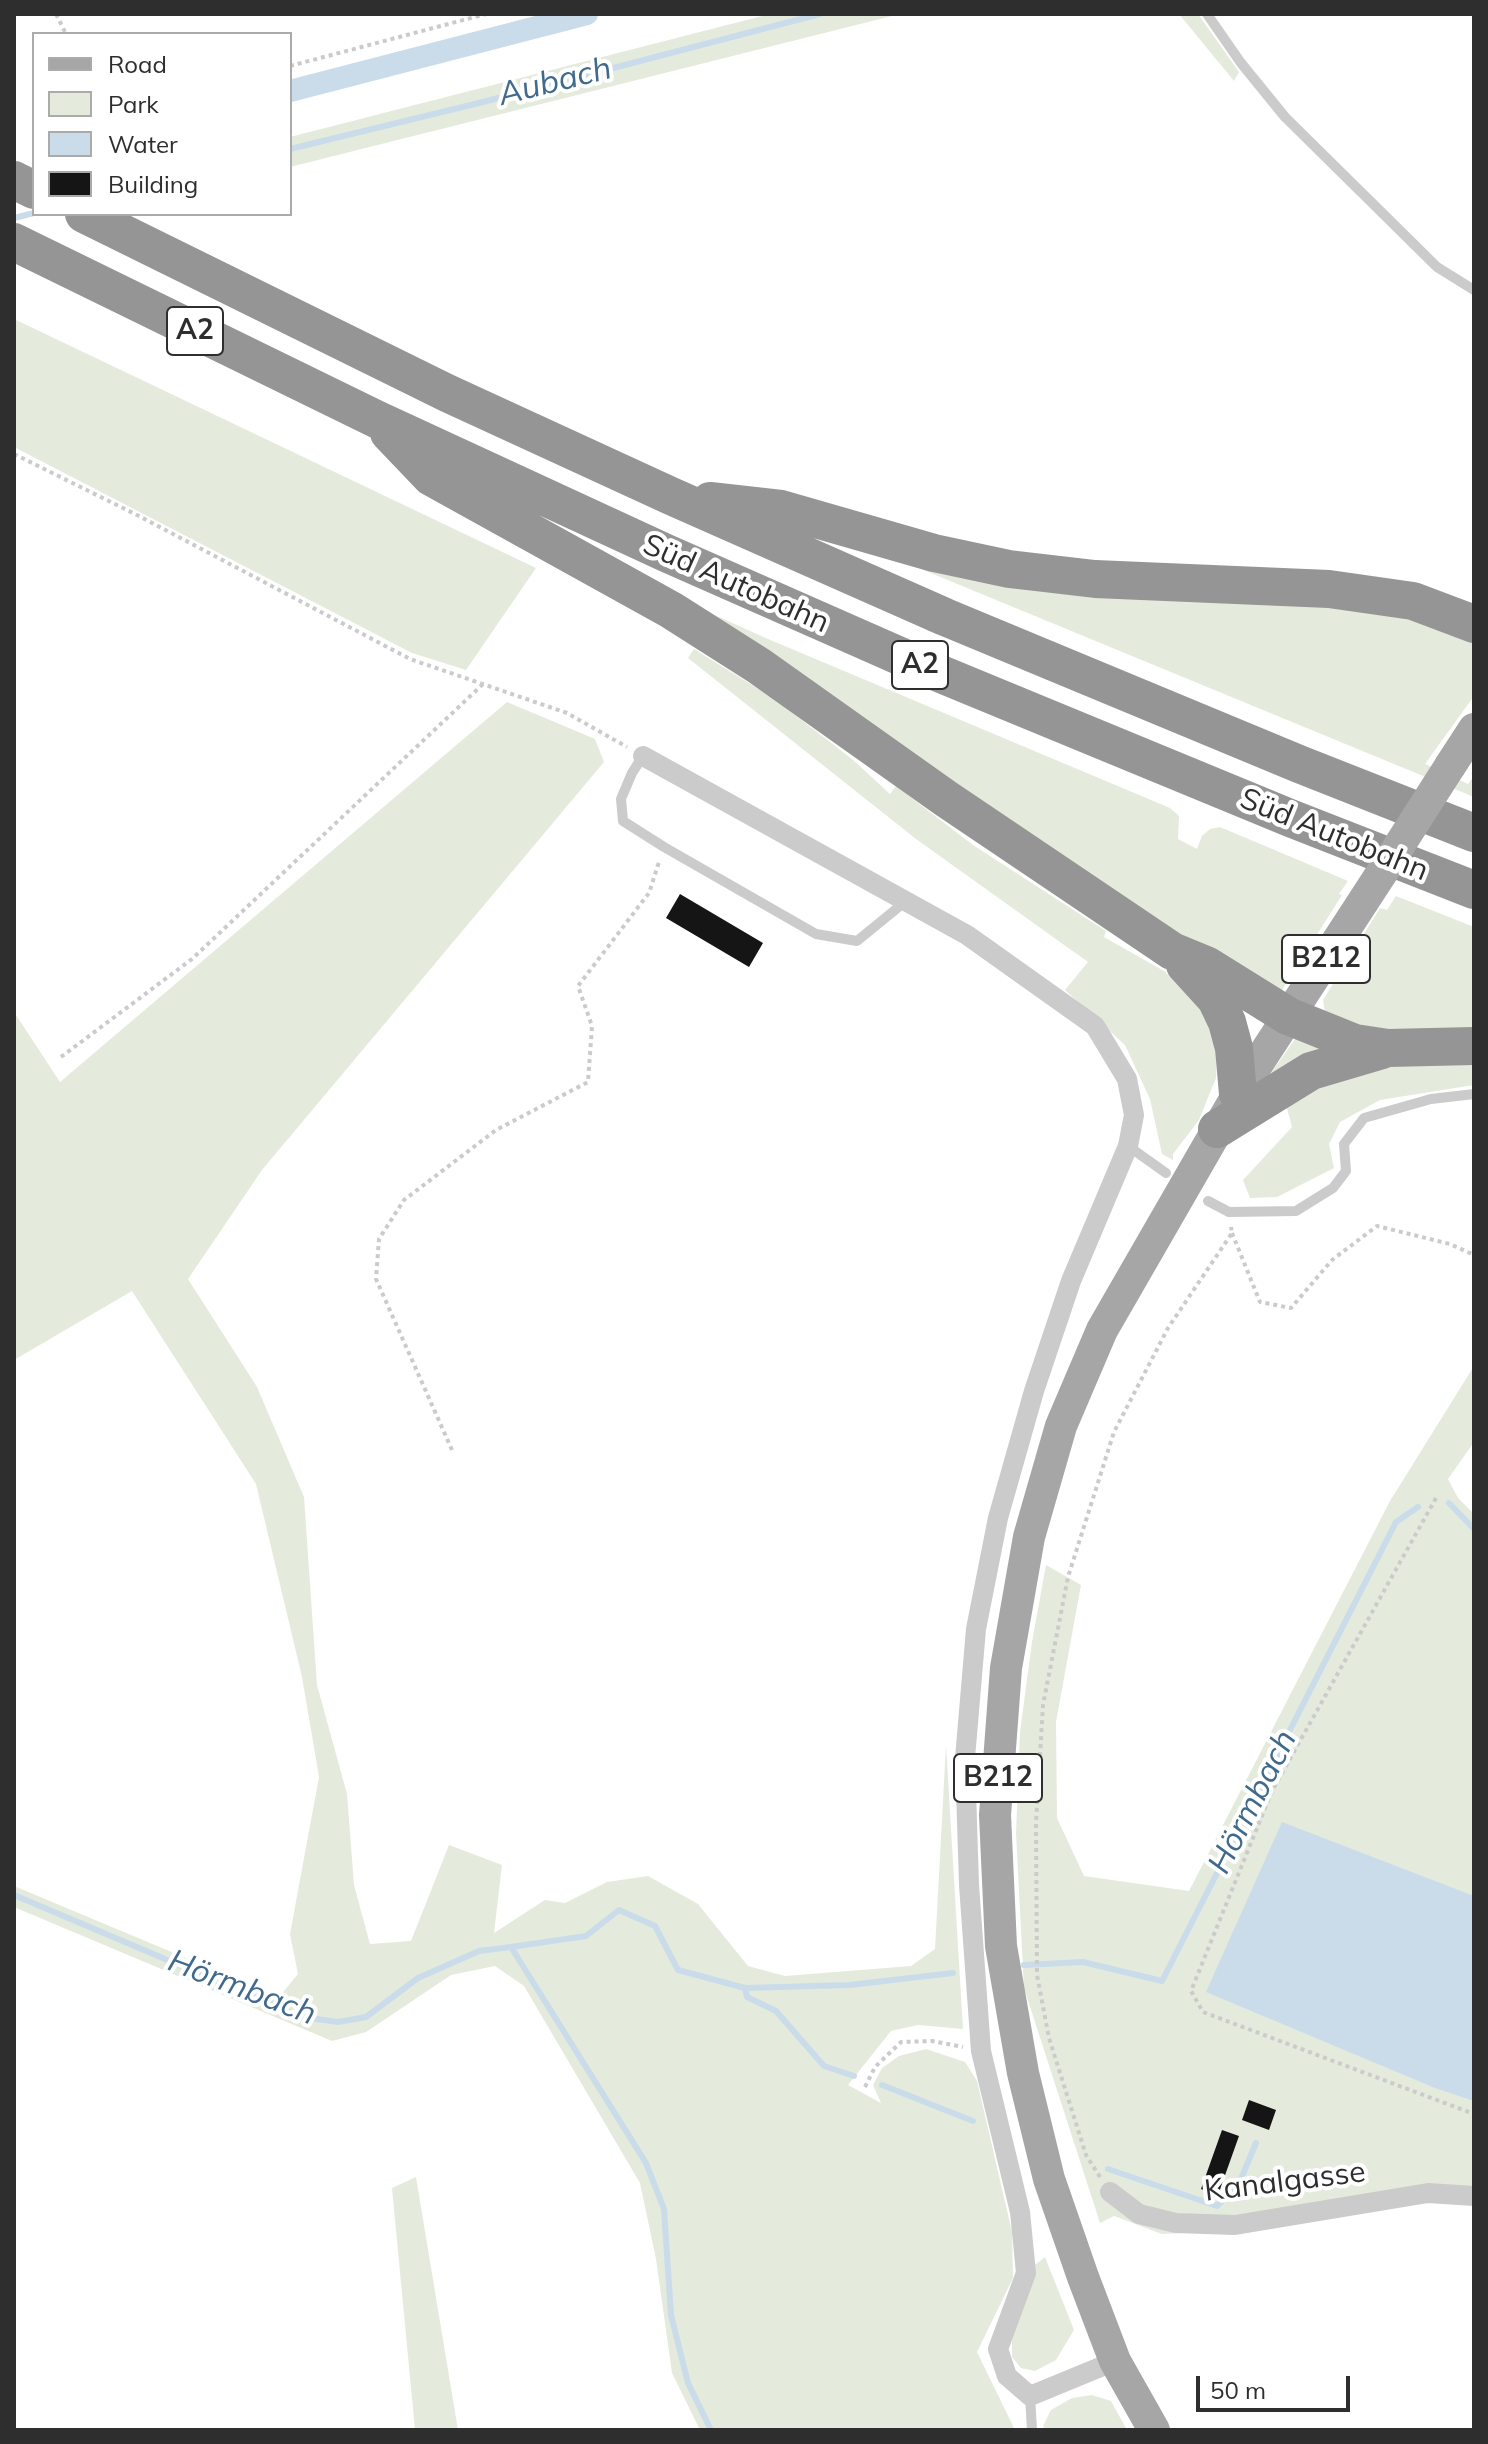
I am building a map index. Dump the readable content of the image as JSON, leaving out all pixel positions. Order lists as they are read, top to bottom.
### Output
{
  "streets": {
    "highway": ["A2", "Süd Autobahn"],
    "main road": ["B212"],
    "street": ["Kanalgasse"]
  },
  "water": ["Aubach", "Hörmbach"],
  "legend": [
    "Road",
    "Park",
    "Water",
    "Building"
  ],
  "scale_bar": "50 m"
}
